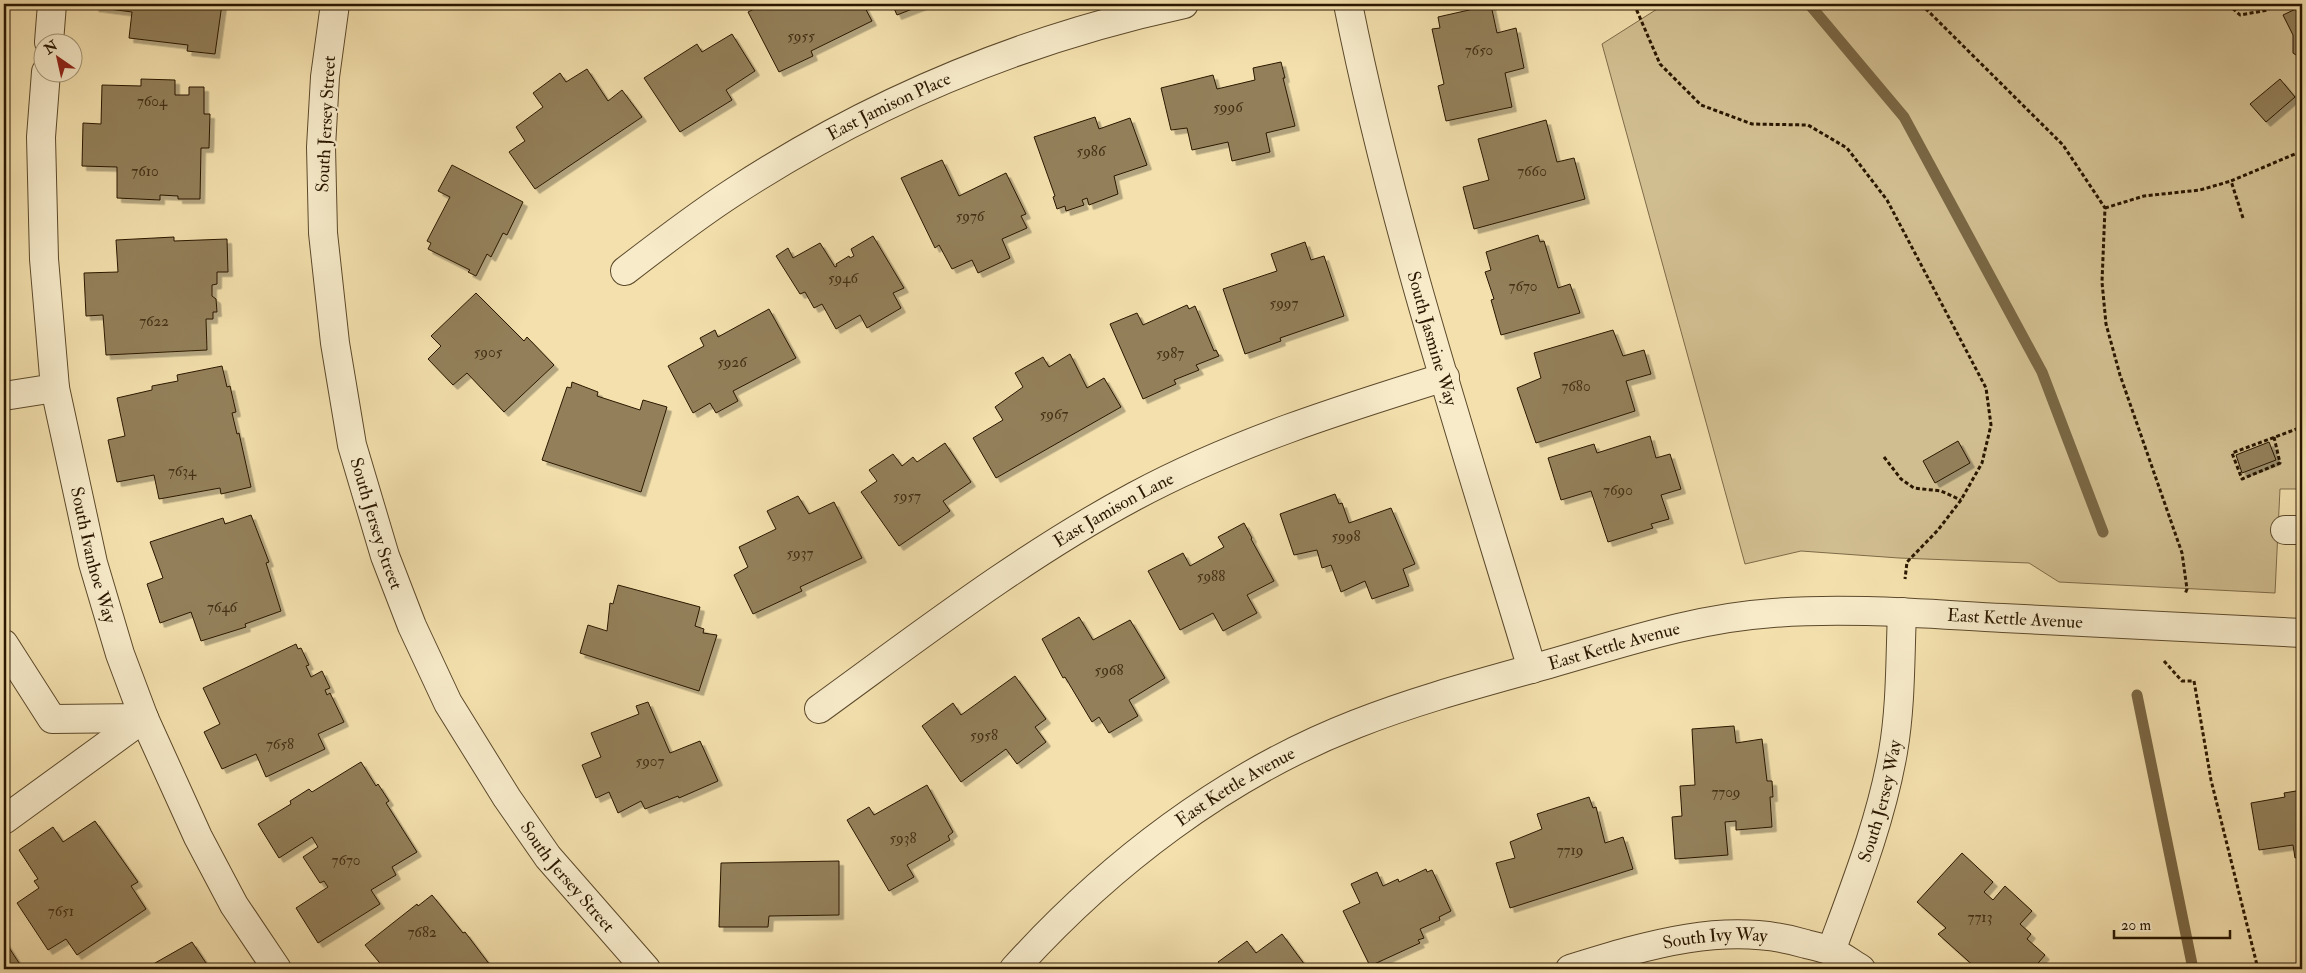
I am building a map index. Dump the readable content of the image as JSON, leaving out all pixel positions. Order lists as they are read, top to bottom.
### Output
{
  "streets": {
    "street": [
      "East Jamison Place",
      "South Jersey Street",
      "South Jasmine Way",
      "East Jamison Lane",
      "South Ivanhoe Way",
      "East Kettle Avenue",
      "South Jersey Way",
      "South Ivy Way"
    ]
  },
  "crossings": [
    ["South Jasmine Way", "East Jamison Lane"],
    ["South Jasmine Way", "East Kettle Avenue"],
    ["East Kettle Avenue", "South Jersey Way"],
    ["South Jersey Way", "South Ivy Way"]
  ],
  "house_numbers": [
    "5955",
    "7650",
    "7604",
    "5996",
    "5986",
    "7610",
    "7660",
    "5976",
    "5946",
    "7670",
    "5997",
    "7622",
    "5905",
    "5987",
    "5926",
    "7680",
    "5967",
    "7634",
    "7690",
    "5957",
    "5998",
    "5937",
    "5988",
    "7646",
    "5968",
    "5958",
    "7658",
    "5907",
    "7709",
    "5938",
    "7719",
    "7670",
    "7651",
    "7713",
    "7682"
  ],
  "scale_bar": "20 m",
  "north": "top left"
}
